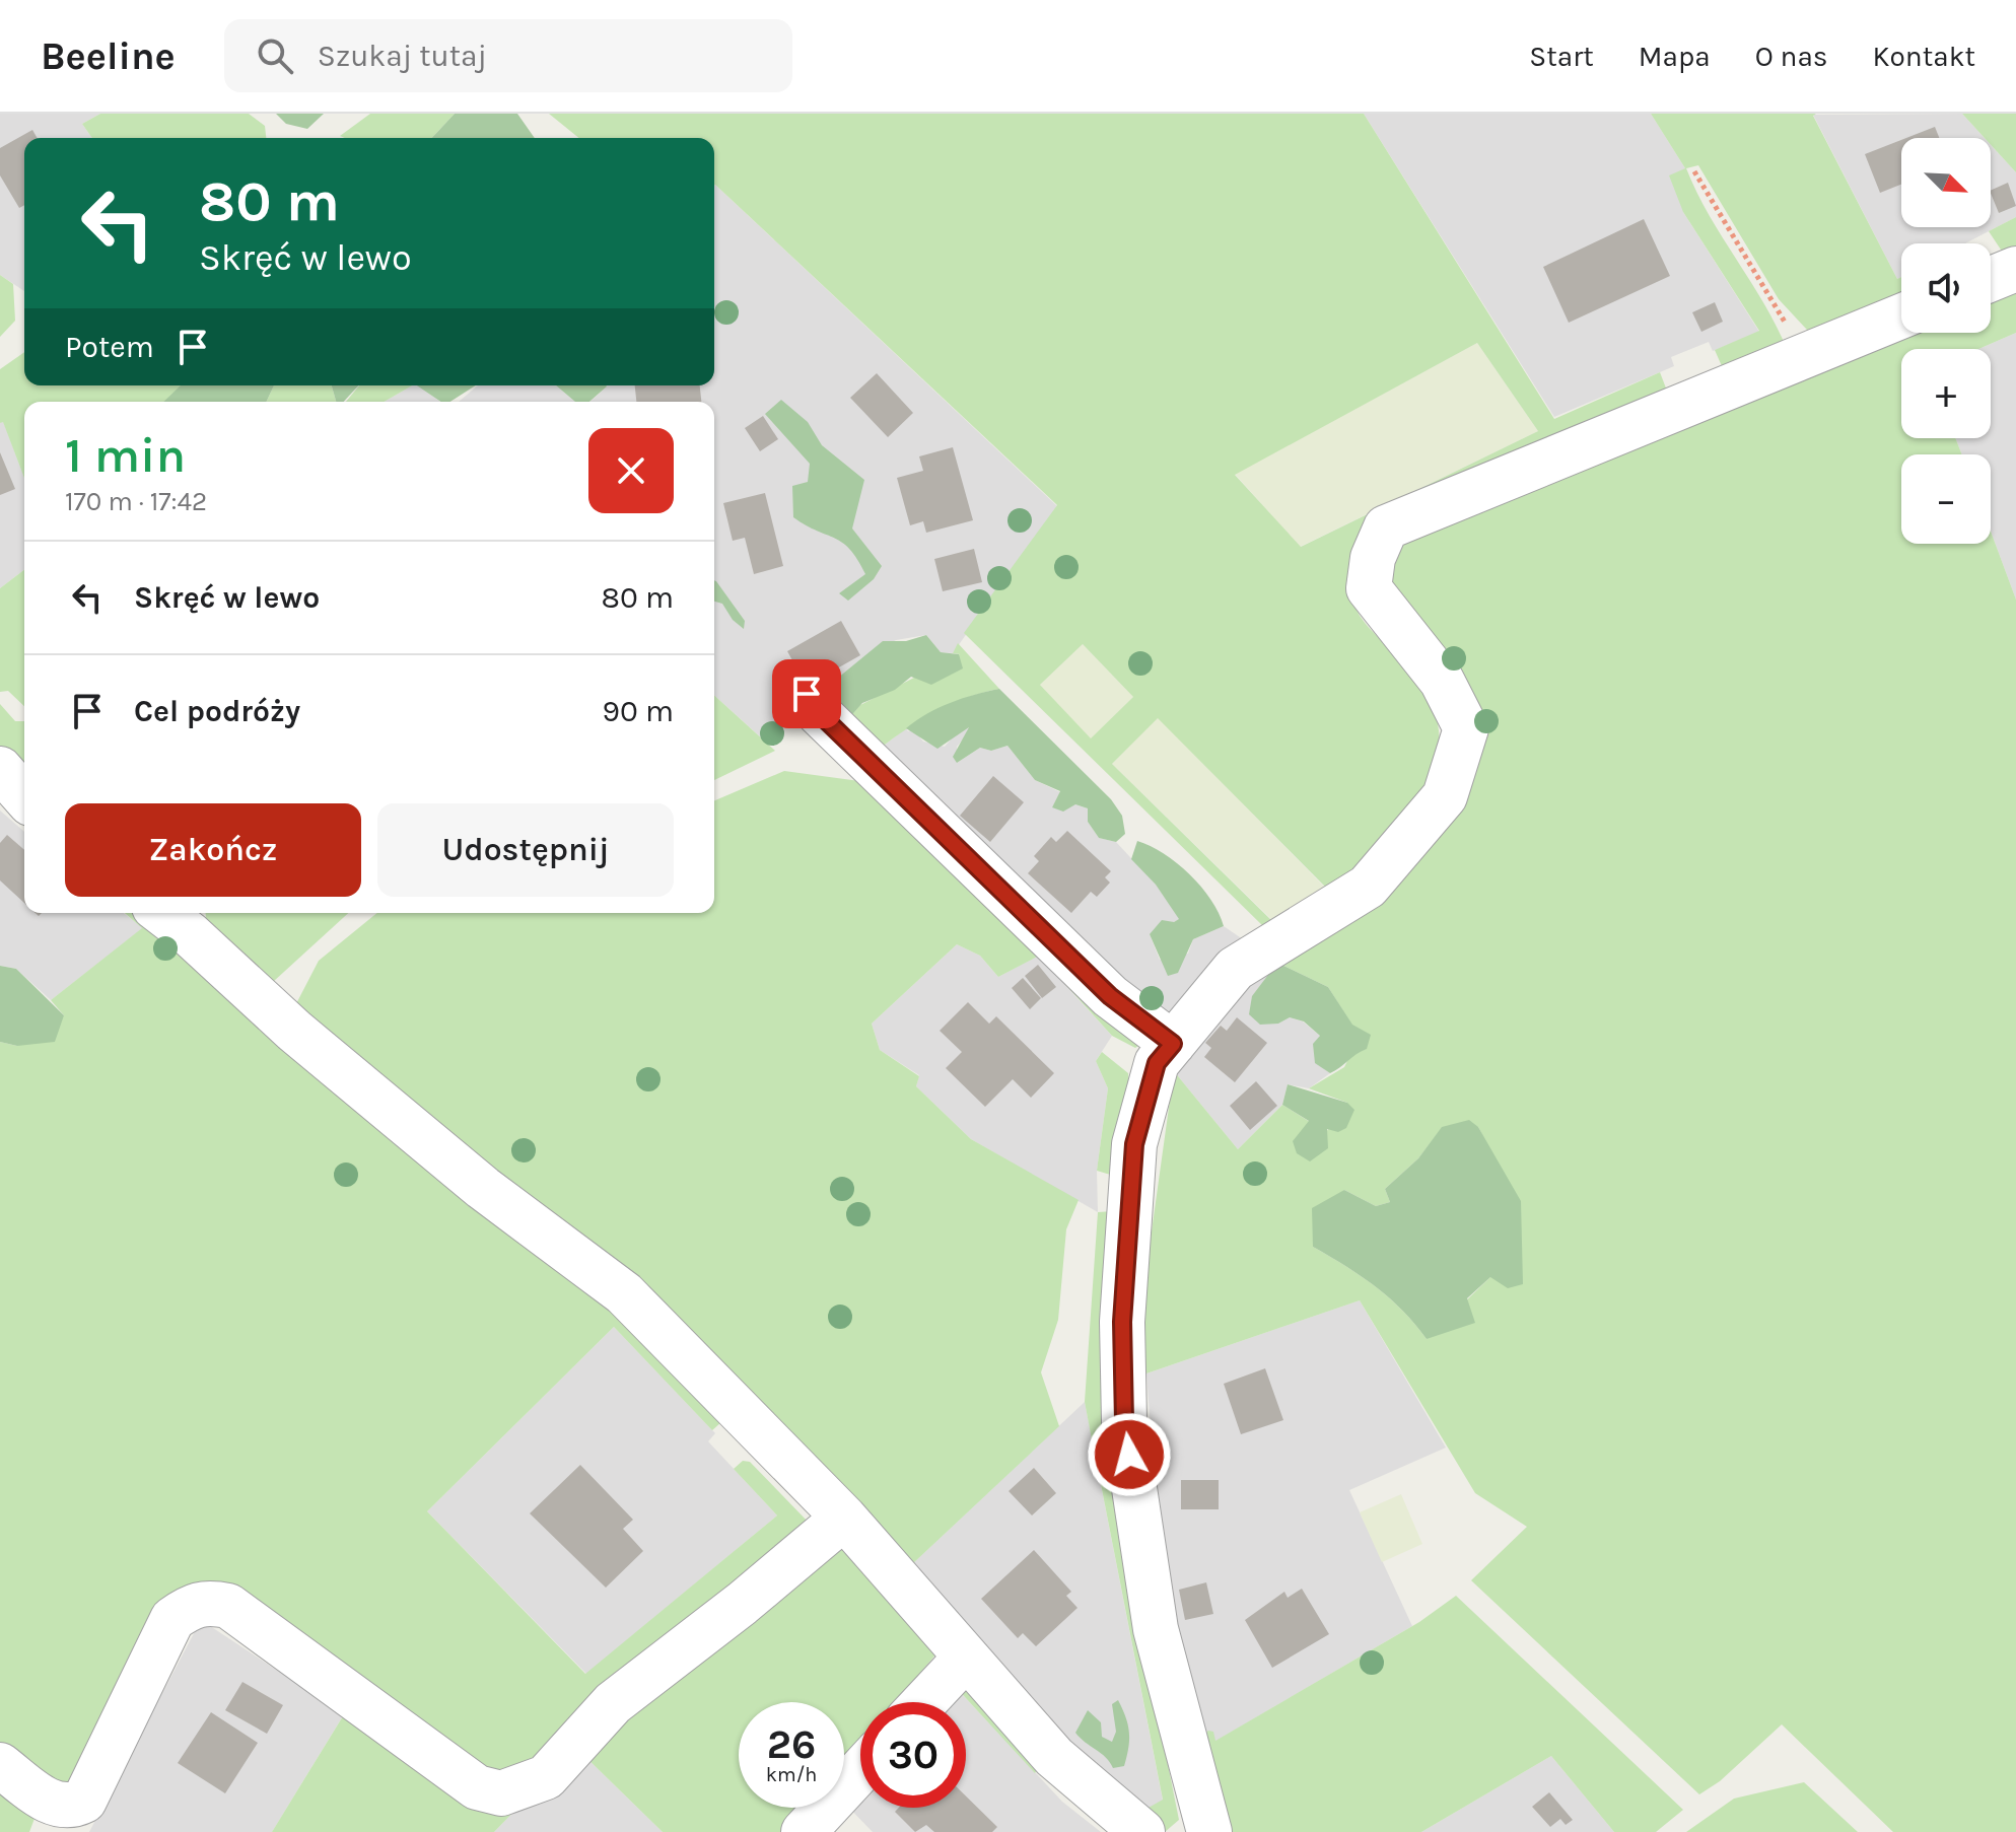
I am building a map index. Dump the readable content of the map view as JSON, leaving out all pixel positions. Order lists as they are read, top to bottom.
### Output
{
  "north": "bottom right",
  "page": {
    "header": "Beeline",
    "search": "Szukaj tutaj",
    "nav": [
      "Start",
      "Mapa",
      "O nas",
      "Kontakt"
    ],
    "map_buttons": ["+", "−"],
    "turn": ["80 m", "Skręć w lewo"],
    "then": "Potem",
    "heading": ["1 min", "170 m · 17:42"],
    "list": [
      {
        "name": "Skręć w lewo",
        "value": "80 m"
      },
      {
        "name": "Cel podróży",
        "value": "90 m"
      }
    ],
    "buttons": ["Zakończ", "Udostępnij"],
    "speed": "26 km/h",
    "limit": "30"
  }
}
